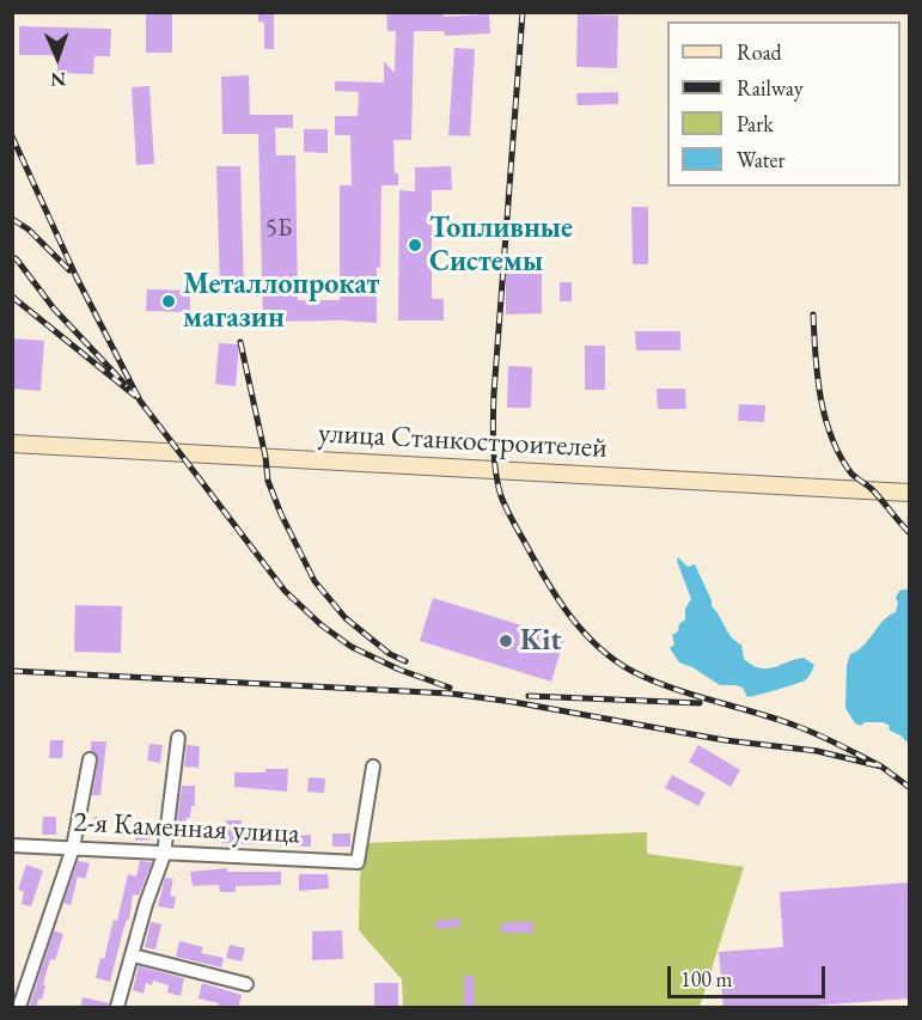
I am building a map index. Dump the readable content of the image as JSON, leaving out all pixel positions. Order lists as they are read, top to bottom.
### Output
{
  "streets": {
    "main road": ["улица Станкостроителей"],
    "street": ["2-я Каменная улица"]
  },
  "places": ["Топливные Системы", "Металлопрокат магазин", "Kit"],
  "house_numbers": ["5Б"],
  "legend": [
    "Road",
    "Railway",
    "Park",
    "Water"
  ],
  "scale_bar": "100 m",
  "north": "bottom"
}
